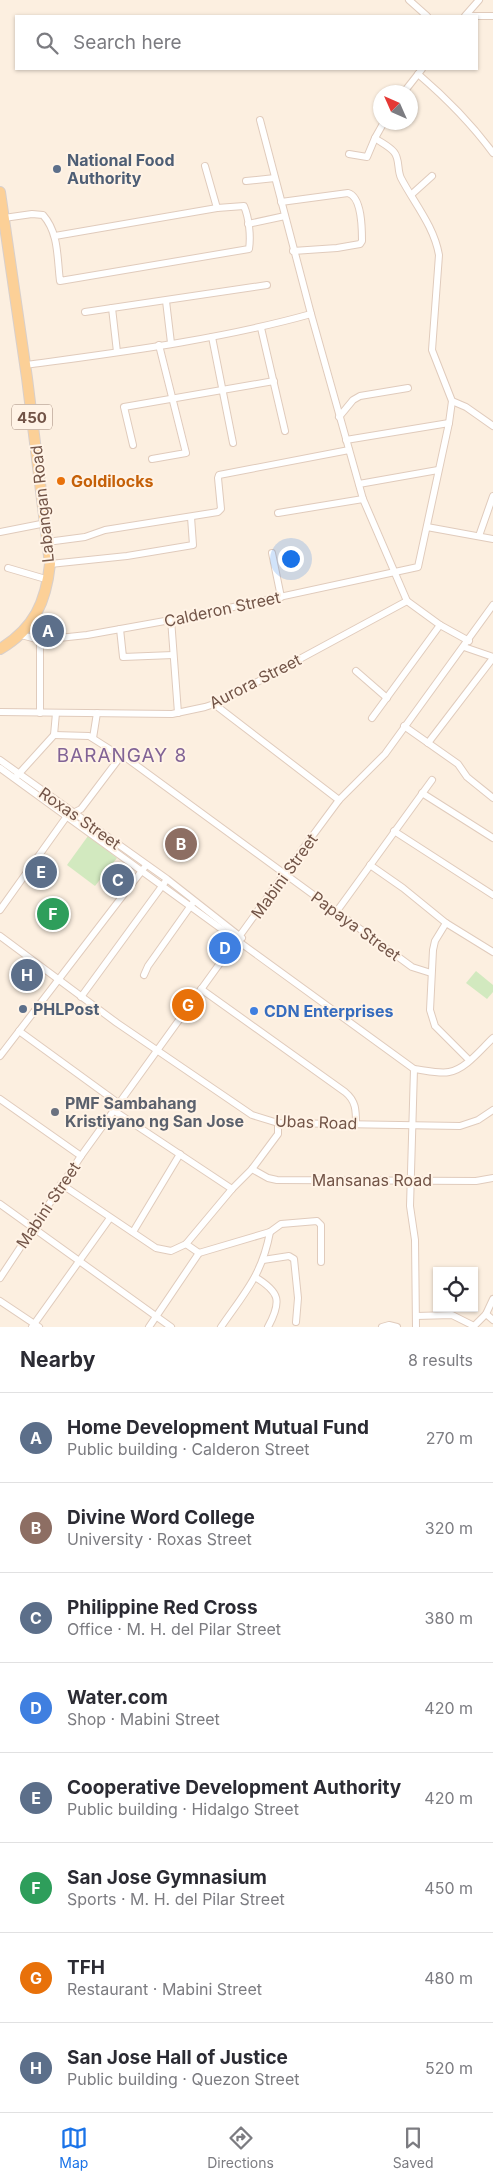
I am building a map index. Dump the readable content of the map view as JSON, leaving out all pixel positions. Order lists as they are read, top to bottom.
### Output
{
  "streets": {
    "main road": ["450", "Labangan Road"],
    "street": [
      "Calderon Street",
      "Aurora Street",
      "Roxas Street",
      "Mabini Street",
      "Papaya Street",
      "Ubas Road",
      "Mansanas Road"
    ]
  },
  "crossings": [
    ["Labangan Road", "Calderon Street"],
    ["Roxas Street", "Mabini Street"],
    ["Mabini Street", "Papaya Street"],
    ["Mabini Street", "Ubas Road"]
  ],
  "districts": ["BARANGAY 8"],
  "places": [
    "National Food Authority",
    "Goldilocks",
    "PHLPost",
    "CDN Enterprises",
    "PMF Sambahang Kristiyano ng San Jose"
  ],
  "north": "top left",
  "page": {
    "search": "Search here",
    "pins": [
      "A",
      "B",
      "E",
      "C",
      "F",
      "D",
      "H",
      "G"
    ],
    "heading": ["Nearby", "8 results"],
    "list": [
      {
        "mark": "A",
        "name": "Home Development Mutual Fund",
        "note": "Public building · Calderon Street",
        "value": "270 m"
      },
      {
        "mark": "B",
        "name": "Divine Word College",
        "note": "University · Roxas Street",
        "value": "320 m"
      },
      {
        "mark": "C",
        "name": "Philippine Red Cross",
        "note": "Office · M. H. del Pilar Street",
        "value": "380 m"
      },
      {
        "mark": "D",
        "name": "Water.com",
        "note": "Shop · Mabini Street",
        "value": "420 m"
      },
      {
        "mark": "E",
        "name": "Cooperative Development Authority",
        "note": "Public building · Hidalgo Street",
        "value": "420 m"
      },
      {
        "mark": "F",
        "name": "San Jose Gymnasium",
        "note": "Sports · M. H. del Pilar Street",
        "value": "450 m"
      },
      {
        "mark": "G",
        "name": "TFH",
        "note": "Restaurant · Mabini Street",
        "value": "480 m"
      },
      {
        "mark": "H",
        "name": "San Jose Hall of Justice",
        "note": "Public building · Quezon Street",
        "value": "520 m"
      }
    ],
    "nav": ["Map", "Directions", "Saved"]
  }
}
